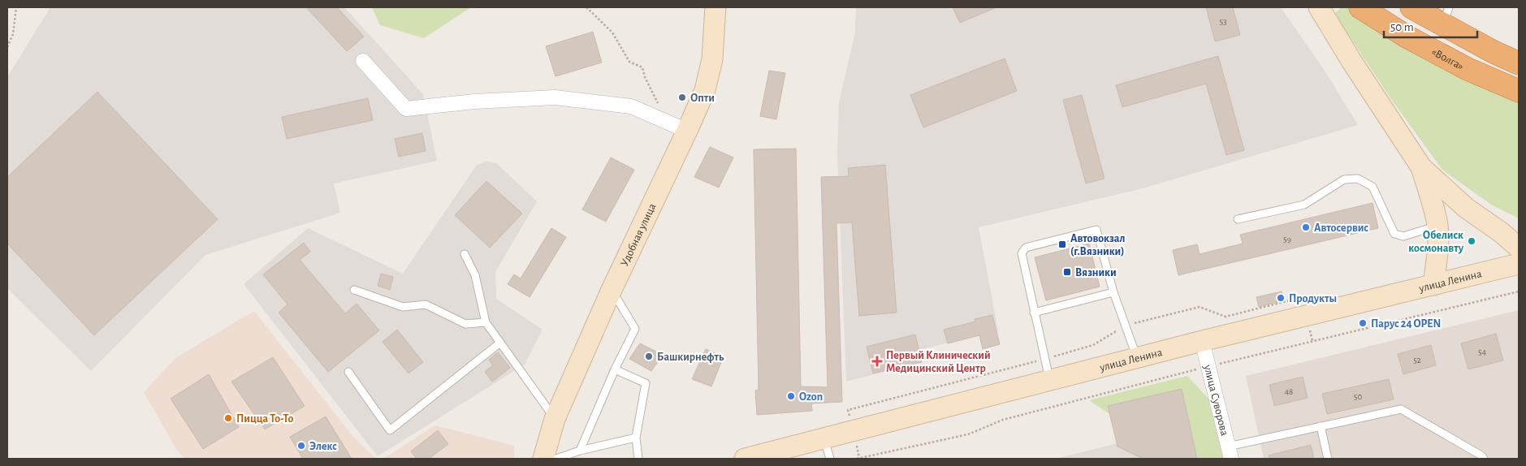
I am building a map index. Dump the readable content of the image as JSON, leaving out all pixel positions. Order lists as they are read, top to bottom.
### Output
{
  "streets": {
    "highway": ["«Волга»"],
    "main road": ["Удобная улица", "улица Ленина"],
    "street": ["улица Суворова"]
  },
  "crossings": [
    ["улица Ленина", "улица Суворова"]
  ],
  "places": {
    "other": [
      "Опти",
      "Автосервис",
      "Обелиск космонавту",
      "Продукты",
      "Парус 24 OPEN",
      "Башкирнефть",
      "Ozon",
      "Пицца То-То",
      "Элекс"
    ],
    "transit": ["Автовокзал (г.Вязники)", "Вязники"],
    "health": ["Первый Клинический Медицинский Центр"]
  },
  "house_numbers": [
    "53",
    "59",
    "54",
    "52",
    "48",
    "50"
  ],
  "scale_bar": "50 m"
}
